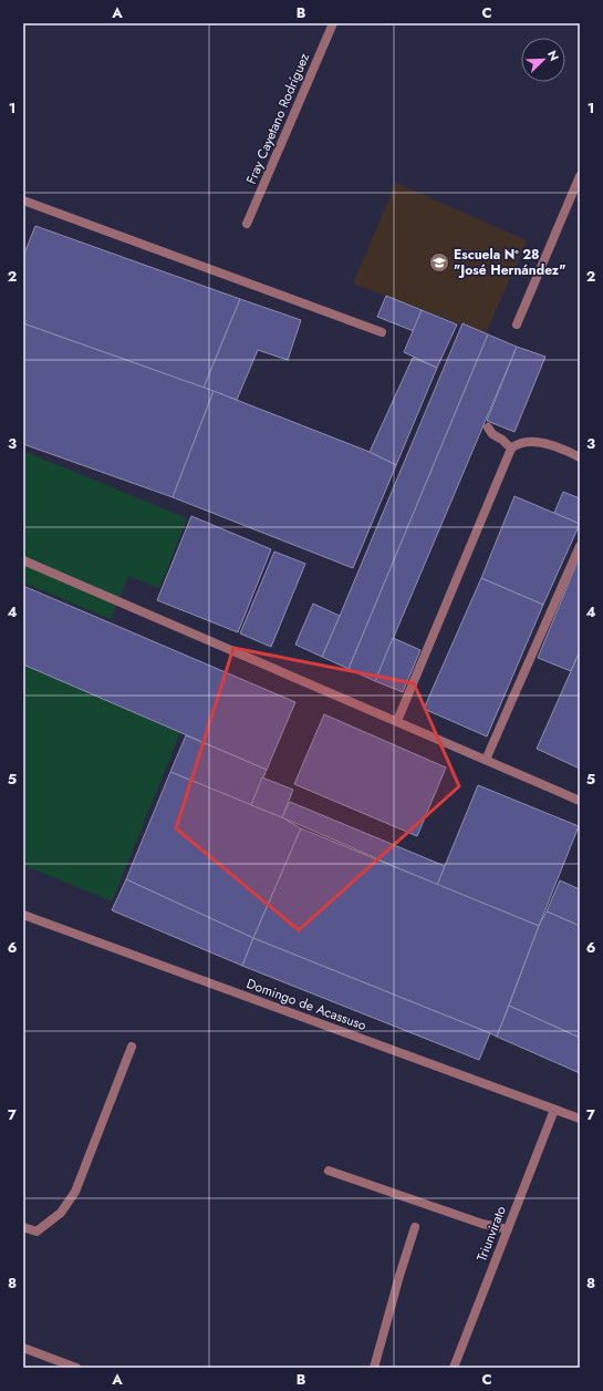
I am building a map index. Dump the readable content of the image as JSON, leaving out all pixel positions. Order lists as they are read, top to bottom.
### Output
{
  "streets": {
    "street": ["Fray Cayetano Rodríguez", "Domingo de Acassuso", "Triunvirato"]
  },
  "crossings": [
    ["Domingo de Acassuso", "Triunvirato"]
  ],
  "places": {
    "school or university": ["Escuela Nº 28 \"José Hernández\""]
  },
  "north": "top right",
  "grid": {
    "columns": ["A", "B", "C"],
    "rows": [
      "1",
      "2",
      "3",
      "4",
      "5",
      "6",
      "7",
      "8"
    ]
  }
}
